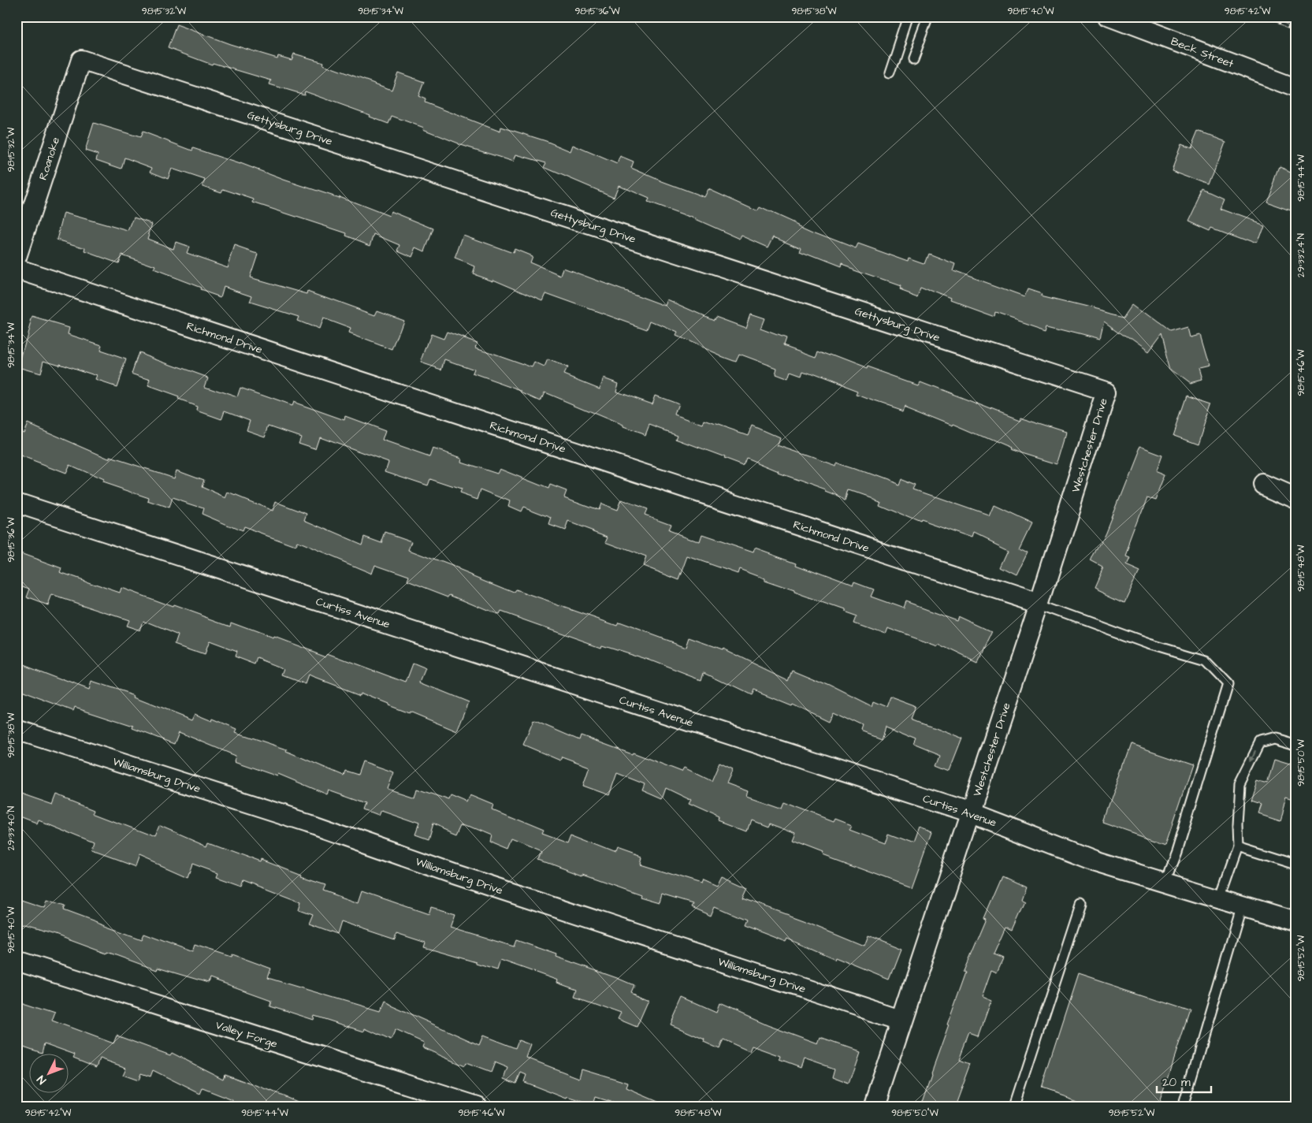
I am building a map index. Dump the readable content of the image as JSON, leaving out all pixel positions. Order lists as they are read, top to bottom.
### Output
{
  "streets": {
    "street": [
      "Beck Street",
      "Gettysburg Drive",
      "Roanoke",
      "Richmond Drive",
      "Westchester Drive",
      "Curtiss Avenue",
      "Williamsburg Drive",
      "Valley Forge"
    ]
  },
  "crossings": [
    ["Gettysburg Drive", "Roanoke"],
    ["Gettysburg Drive", "Westchester Drive"],
    ["Richmond Drive", "Westchester Drive"],
    ["Westchester Drive", "Curtiss Avenue"],
    ["Westchester Drive", "Williamsburg Drive"]
  ],
  "scale_bar": "20 m",
  "north": "bottom left",
  "coordinates": [
    "98°15'32\"W",
    "98°15'34\"W",
    "98°15'36\"W",
    "98°15'38\"W",
    "98°15'40\"W",
    "98°15'42\"W",
    "98°15'44\"W",
    "29°33'24\"N",
    "98°15'46\"W",
    "98°15'48\"W",
    "98°15'50\"W",
    "29°33'40\"N",
    "98°15'52\"W"
  ]
}
